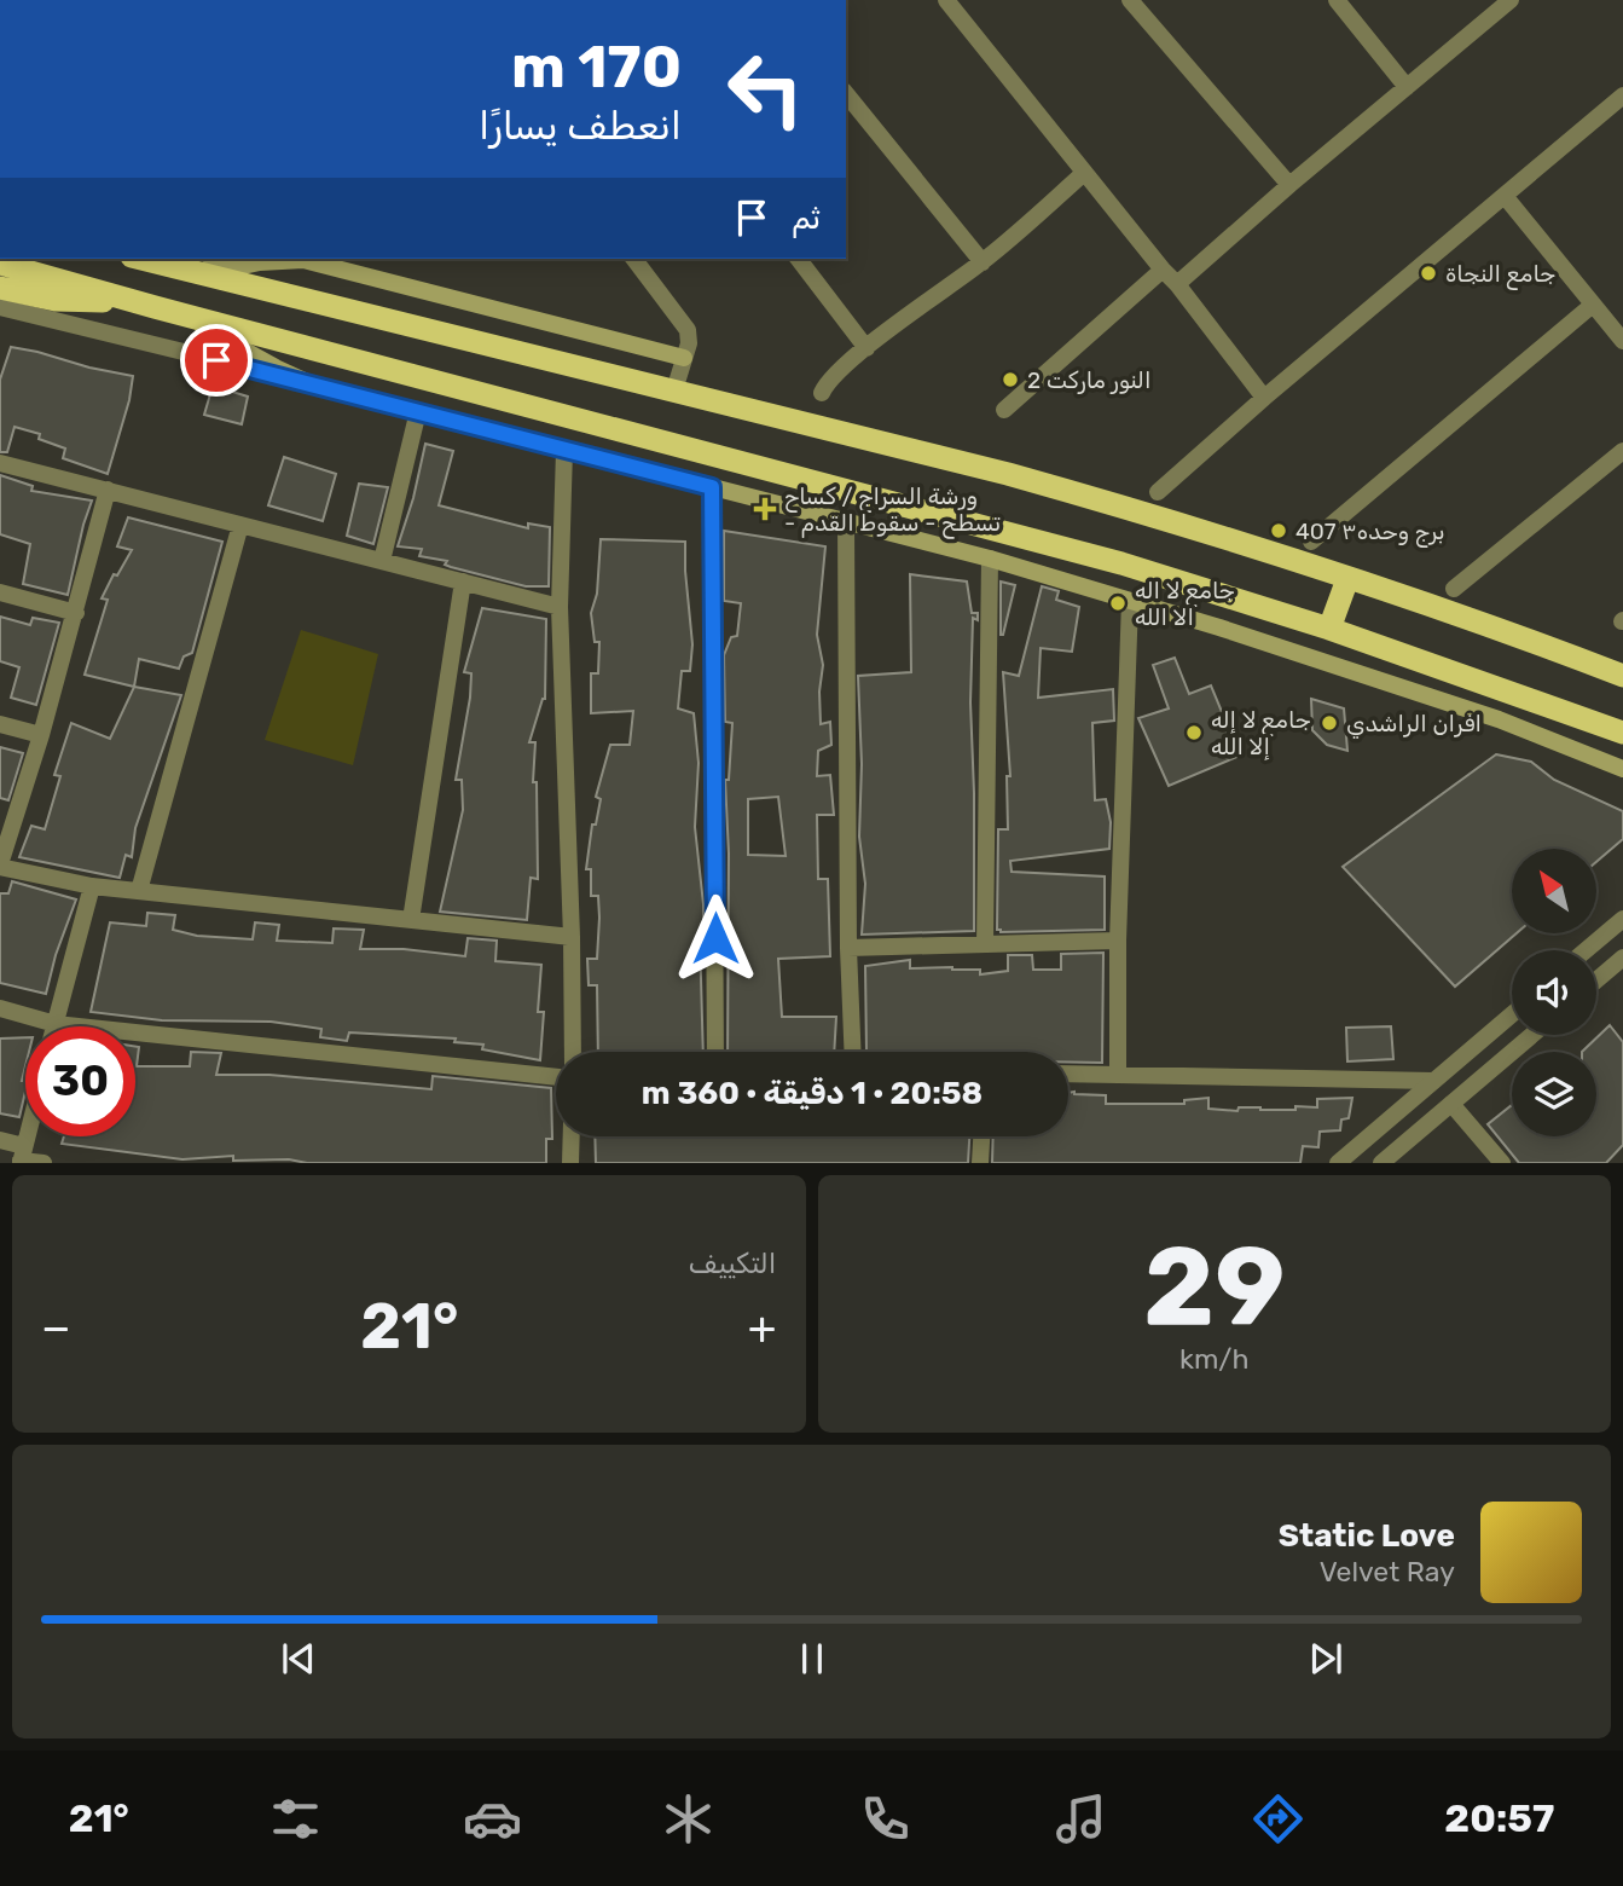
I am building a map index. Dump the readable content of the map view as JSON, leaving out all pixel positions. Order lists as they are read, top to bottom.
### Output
{
  "places": {
    "other": [
      "جامع النجاة",
      "النور ماركت 2",
      "برج وحده٣ 407",
      "جامع لا اله الا الله",
      "افران الراشدي",
      "جامع لا إله إلا الله"
    ],
    "health": ["ورشة السراج / كساح - تسطح - سقوط القدم"]
  },
  "north": "top left",
  "page": {
    "turn": ["170 m", "انعطف يسارًا"],
    "then": "ثم",
    "limit": "30",
    "trip": "20:58 · 1 دقيقة · 360 m",
    "tile": [
      ["29", "km/h"],
      "التكييف"
    ],
    "heat": ["−", "21°", "+"],
    "song": ["Static Love", "Velvet Ray"],
    "tabs": ["20:57", "21°"]
  }
}
